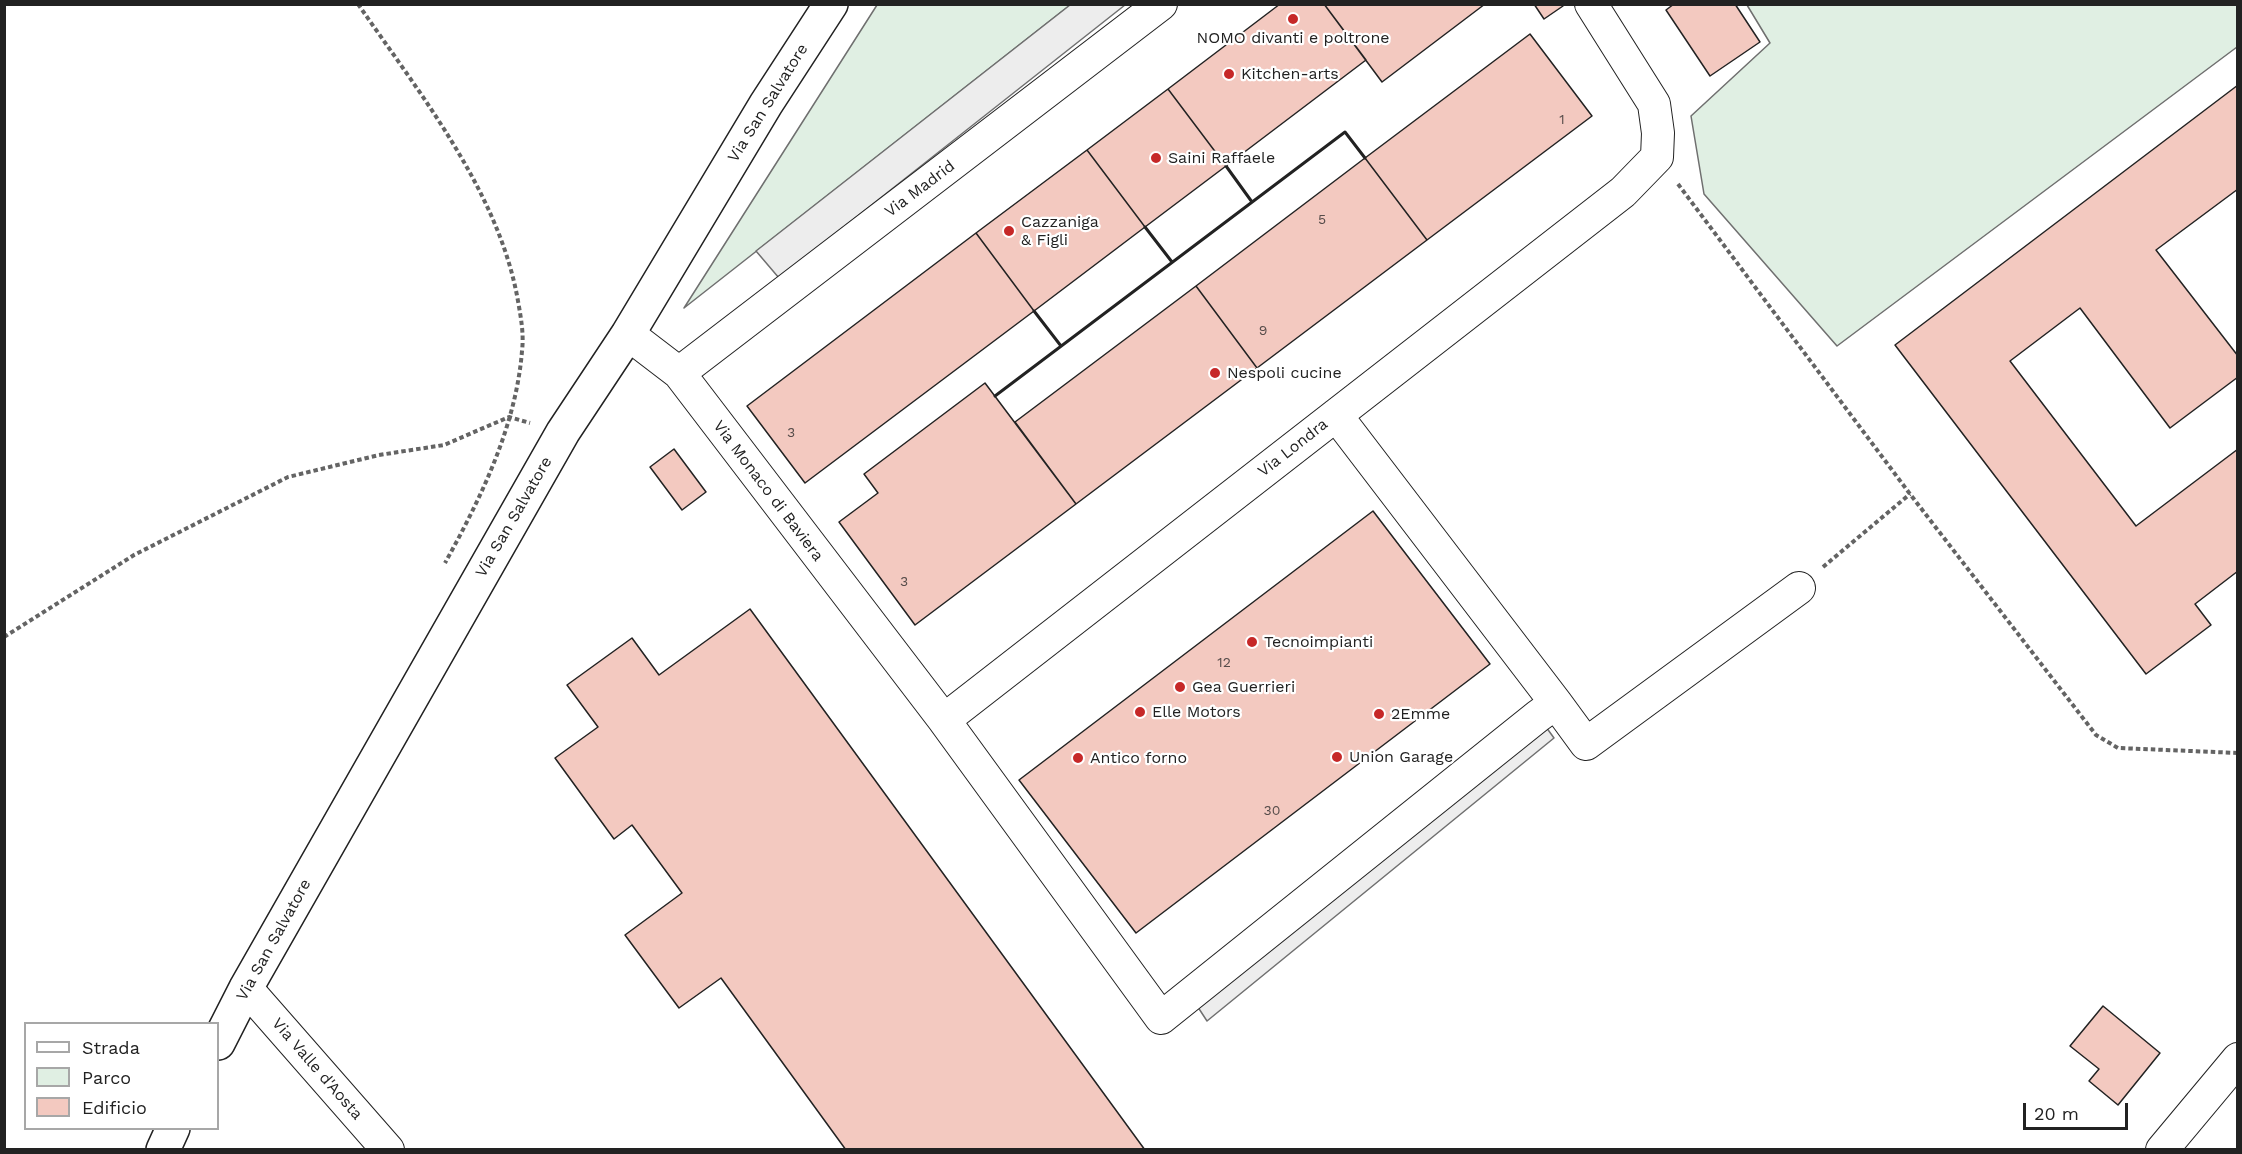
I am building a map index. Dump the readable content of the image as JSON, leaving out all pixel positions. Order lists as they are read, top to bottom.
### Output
{
  "streets": {
    "street": [
      "Via San Salvatore",
      "Via Madrid",
      "Via Londra",
      "Via Monaco di Baviera",
      "Via Valle d'Aosta"
    ]
  },
  "crossings": [
    ["Via San Salvatore", "Via Monaco di Baviera"],
    ["Via San Salvatore", "Via Valle d'Aosta"],
    ["Via Madrid", "Via Monaco di Baviera"],
    ["Via Londra", "Via Monaco di Baviera"]
  ],
  "places": [
    "NOMO divanti e poltrone",
    "Kitchen-arts",
    "Saini Raffaele",
    "Cazzaniga & Figli",
    "Nespoli cucine",
    "Tecnoimpianti",
    "Gea Guerrieri",
    "Elle Motors",
    "2Emme",
    "Union Garage",
    "Antico forno"
  ],
  "house_numbers": [
    "1",
    "5",
    "9",
    "3",
    "3",
    "12",
    "30"
  ],
  "legend": ["Strada", "Parco", "Edificio"],
  "scale_bar": "20 m"
}
